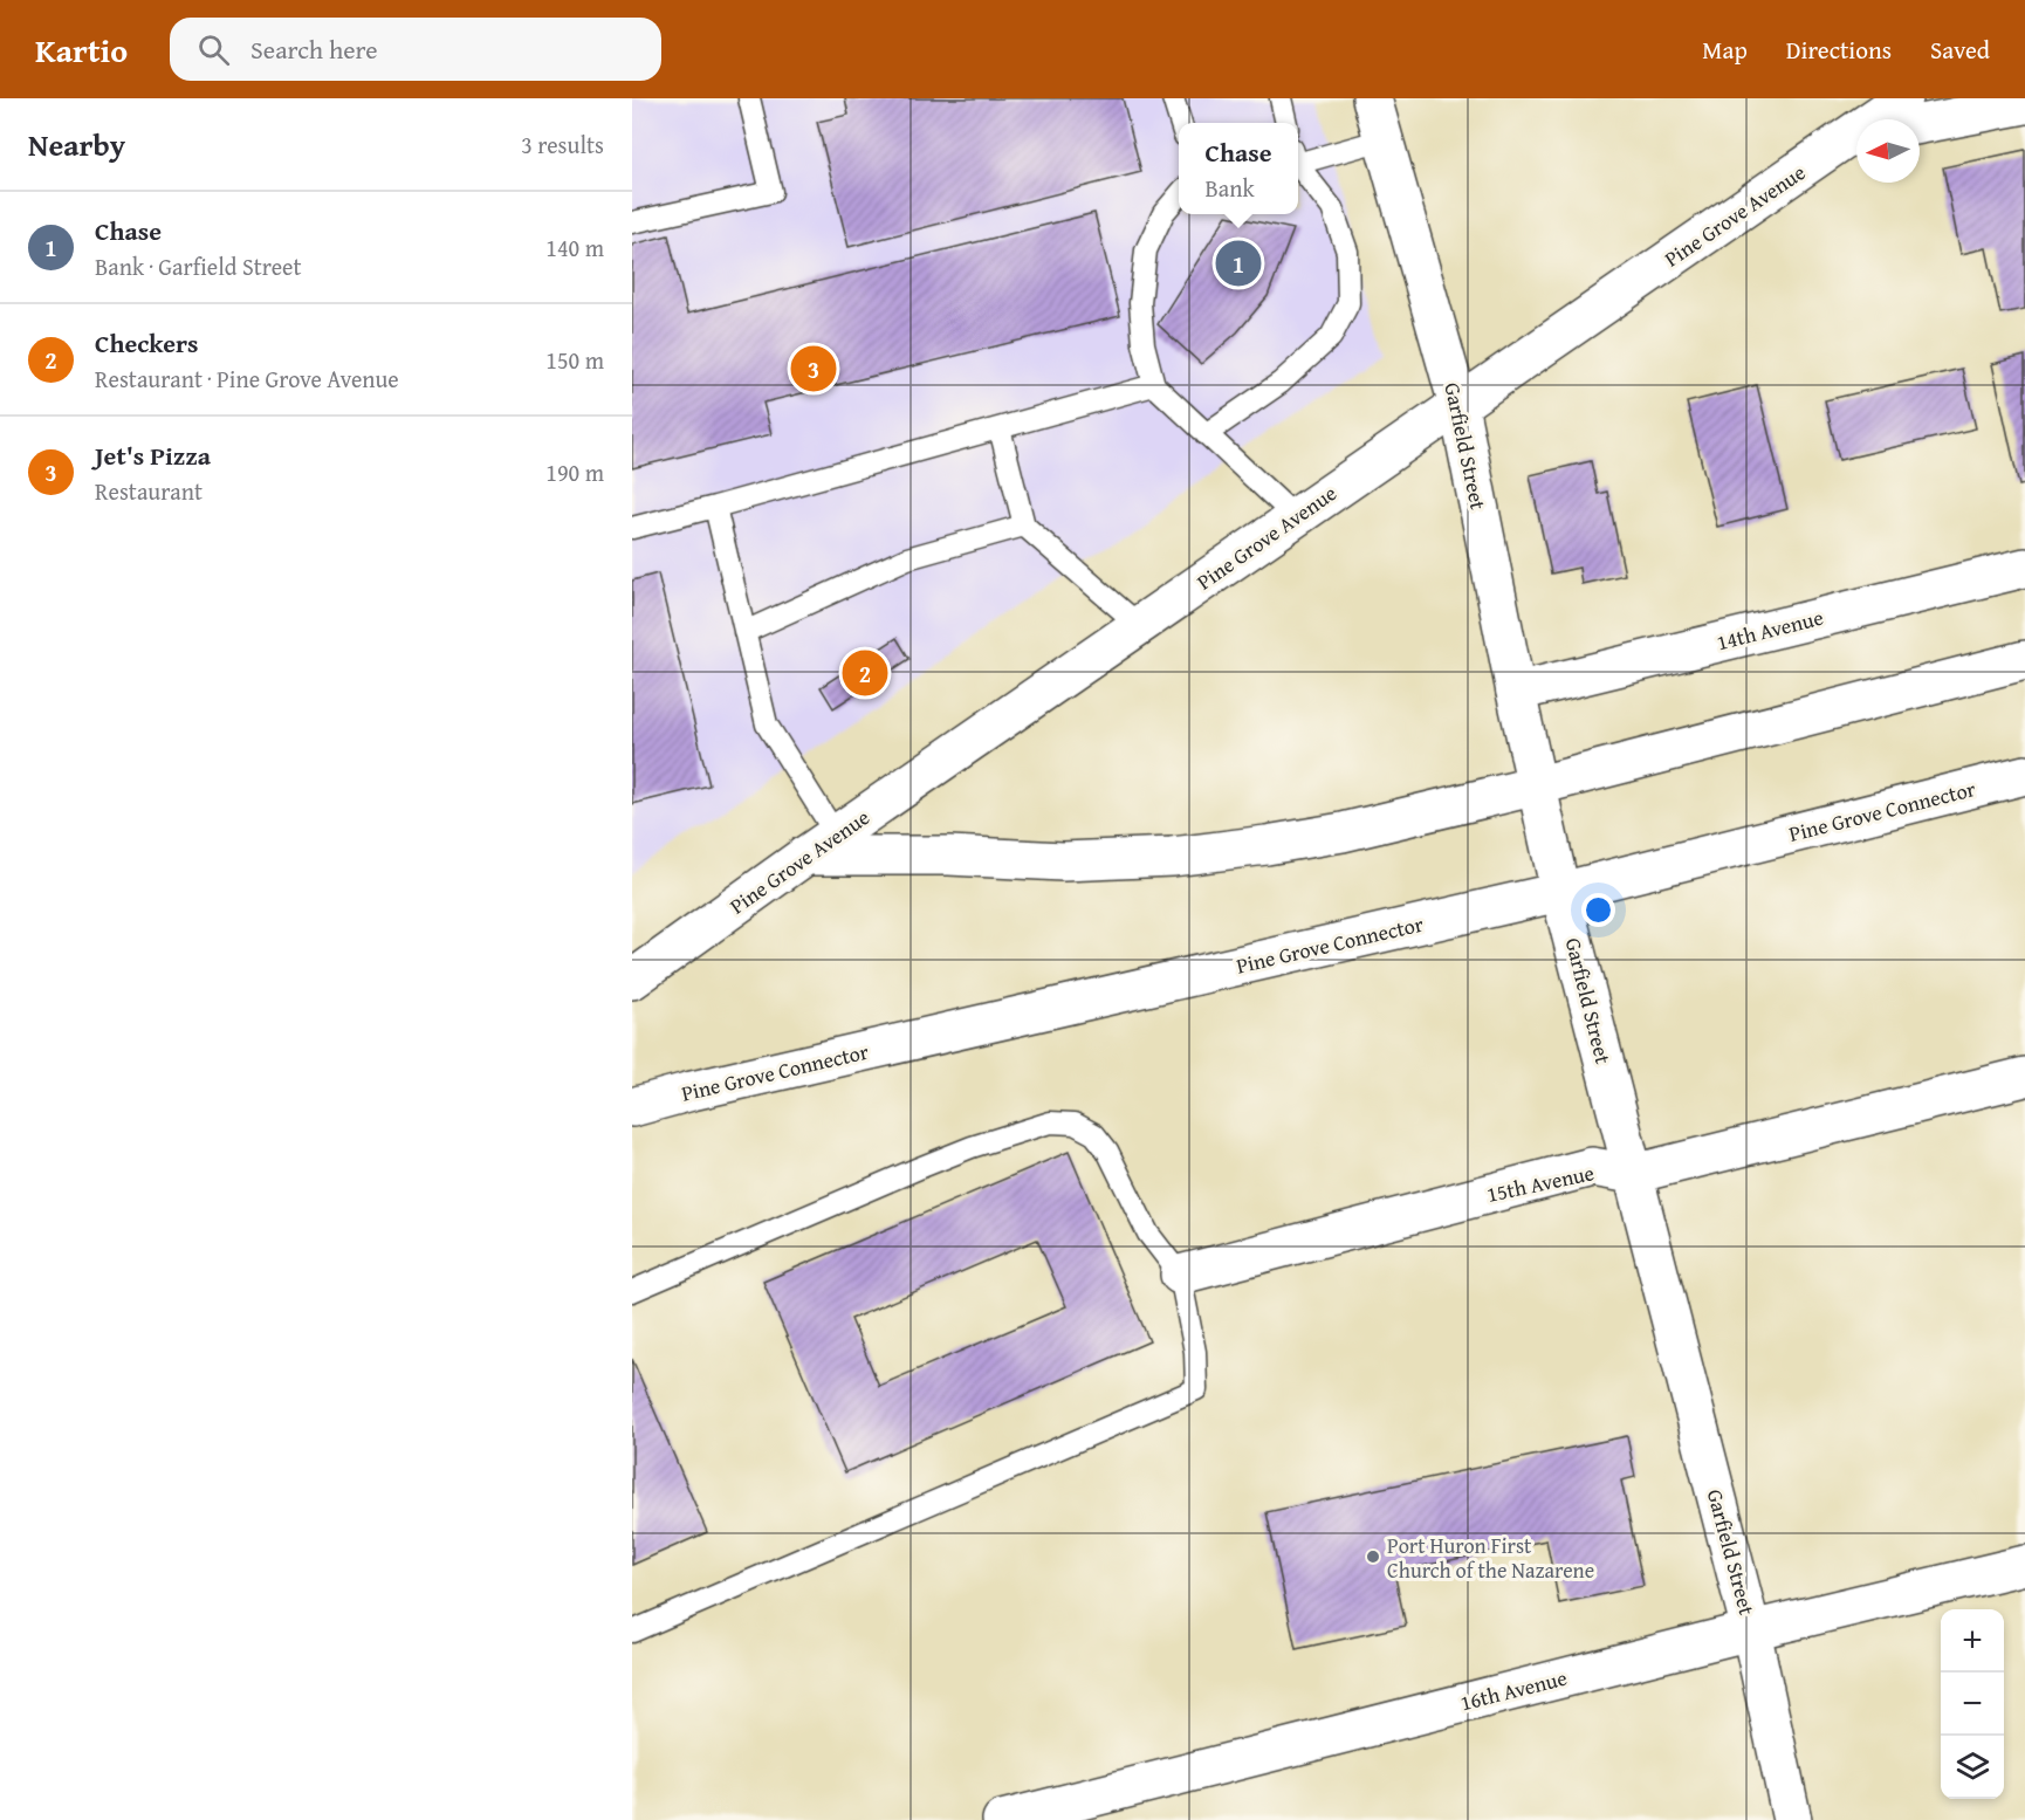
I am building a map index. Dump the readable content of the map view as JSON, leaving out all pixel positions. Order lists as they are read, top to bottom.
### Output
{
  "streets": {
    "main road": [
      "Pine Grove Avenue",
      "Garfield Street",
      "14th Avenue",
      "Pine Grove Connector",
      "15th Avenue",
      "16th Avenue"
    ]
  },
  "crossings": [
    ["Pine Grove Avenue", "Garfield Street"],
    ["Garfield Street", "14th Avenue"],
    ["Garfield Street", "Pine Grove Connector"],
    ["Garfield Street", "15th Avenue"],
    ["Garfield Street", "16th Avenue"]
  ],
  "places": ["Port Huron First Church of the Nazarene"],
  "north": "left",
  "page": {
    "header": "Kartio",
    "search": "Search here",
    "nav": ["Map", "Directions", "Saved"],
    "heading": ["Nearby", "3 results"],
    "popup": ["Chase", "Bank"],
    "list": [
      {
        "mark": "1",
        "name": "Chase",
        "note": "Bank · Garfield Street",
        "value": "140 m"
      },
      {
        "mark": "2",
        "name": "Checkers",
        "note": "Restaurant · Pine Grove Avenue",
        "value": "150 m"
      },
      {
        "mark": "3",
        "name": "Jet's Pizza",
        "note": "Restaurant",
        "value": "190 m"
      }
    ],
    "pins": ["1", "3", "2"],
    "map_buttons": ["+", "−"]
  }
}
